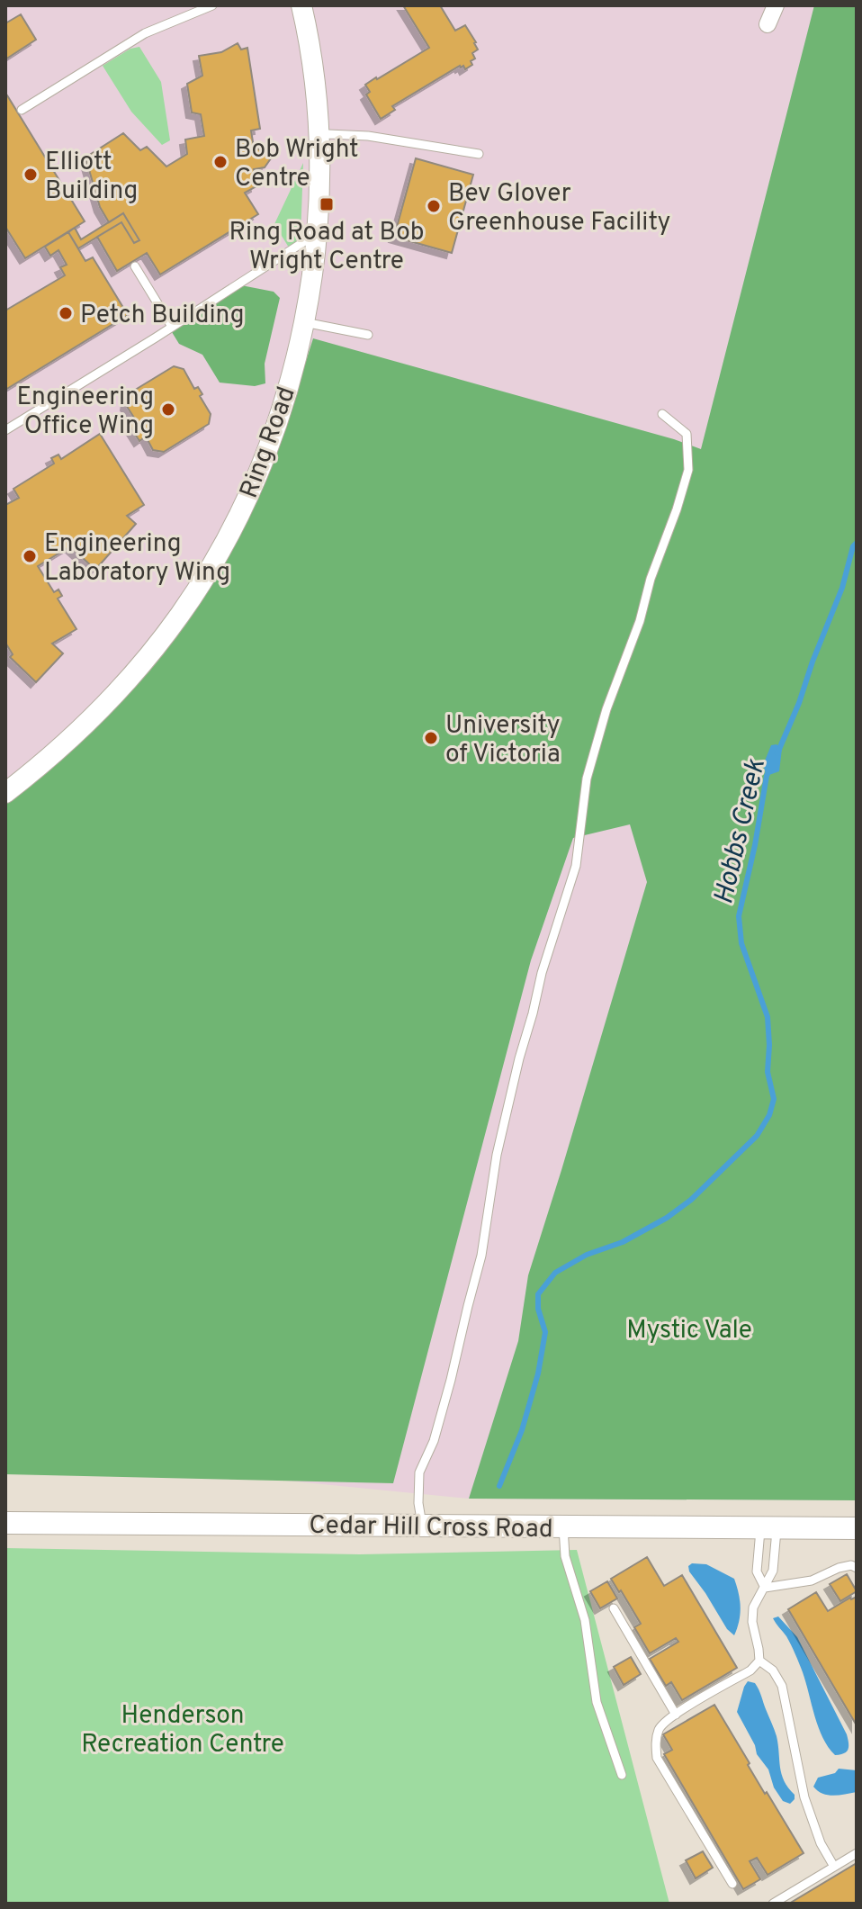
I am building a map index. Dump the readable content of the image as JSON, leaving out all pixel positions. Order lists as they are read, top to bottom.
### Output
{
  "streets": {
    "main road": ["Cedar Hill Cross Road"],
    "street": ["Ring Road"]
  },
  "water": ["Hobbs Creek"],
  "parks": ["Mystic Vale", "Henderson Recreation Centre"],
  "places": {
    "other": [
      "Bob Wright Centre",
      "Elliott Building",
      "Bev Glover Greenhouse Facility",
      "Petch Building",
      "Engineering Office Wing",
      "Engineering Laboratory Wing",
      "University of Victoria"
    ],
    "transit": ["Ring Road at Bob Wright Centre"]
  }
}
